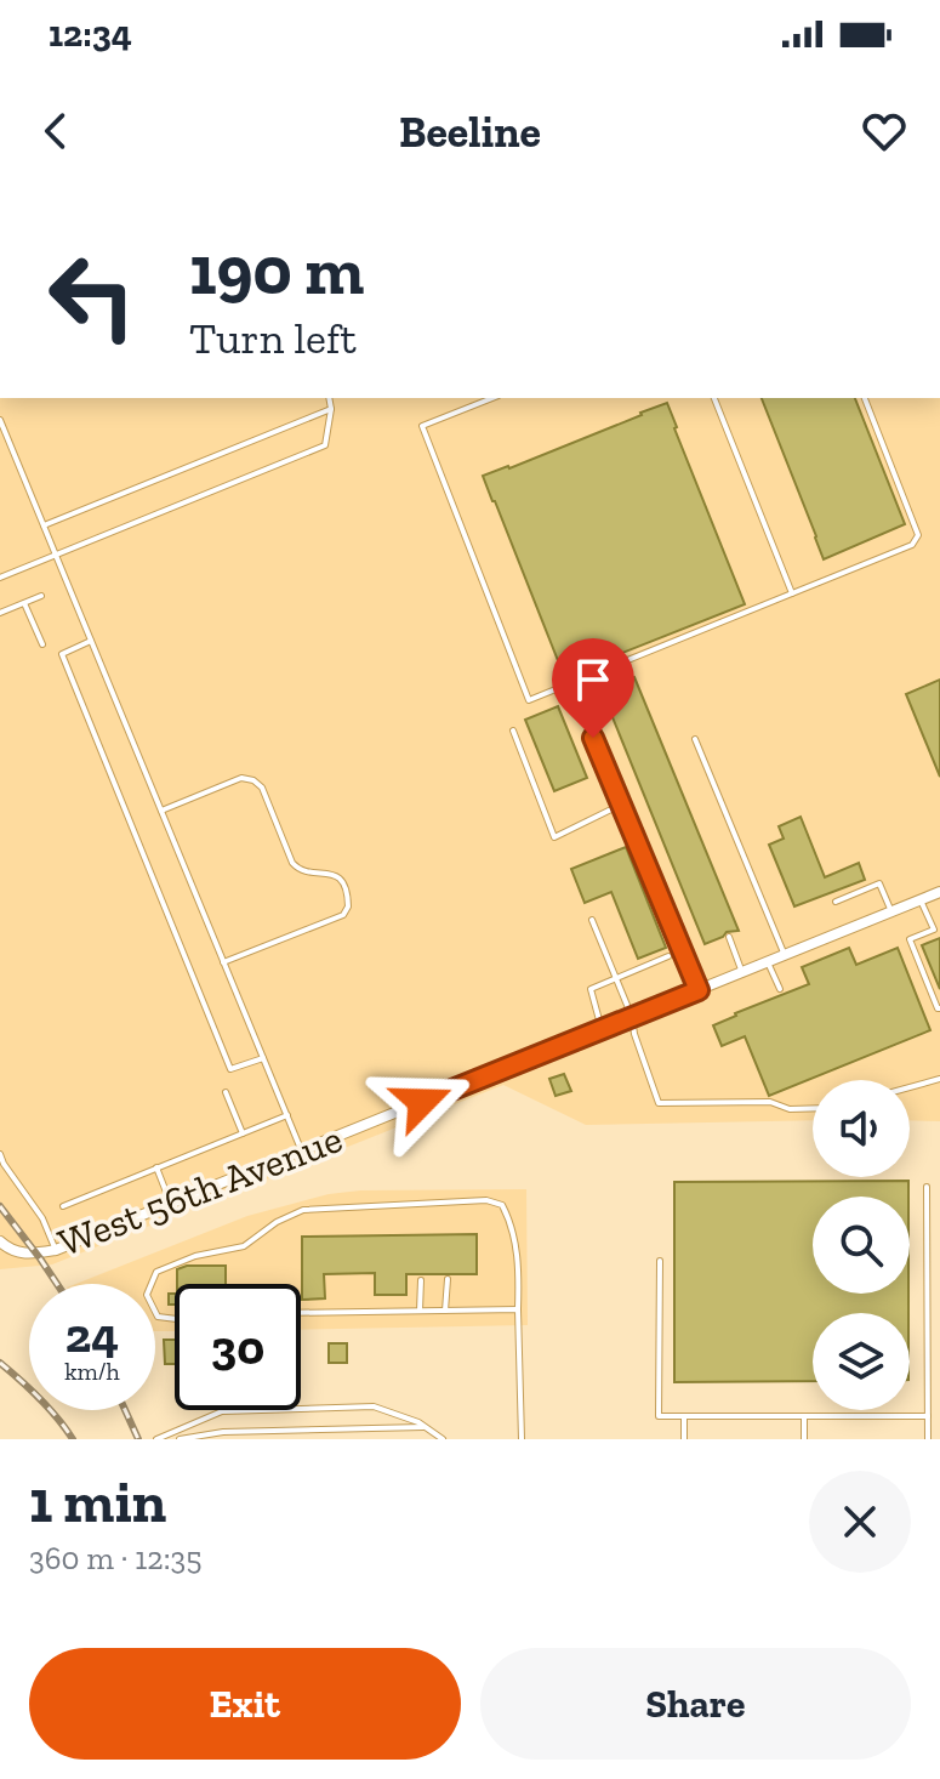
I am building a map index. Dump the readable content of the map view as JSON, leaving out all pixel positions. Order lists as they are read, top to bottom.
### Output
{
  "streets": {
    "street": ["West 56th Avenue"]
  },
  "page": {
    "status": "12:34",
    "header": "Beeline",
    "turn": ["190 m", "Turn left"],
    "speed": "24 km/h",
    "limit": "30",
    "heading": ["1 min", "360 m · 12:35"],
    "buttons": ["Exit", "Share"]
  }
}
